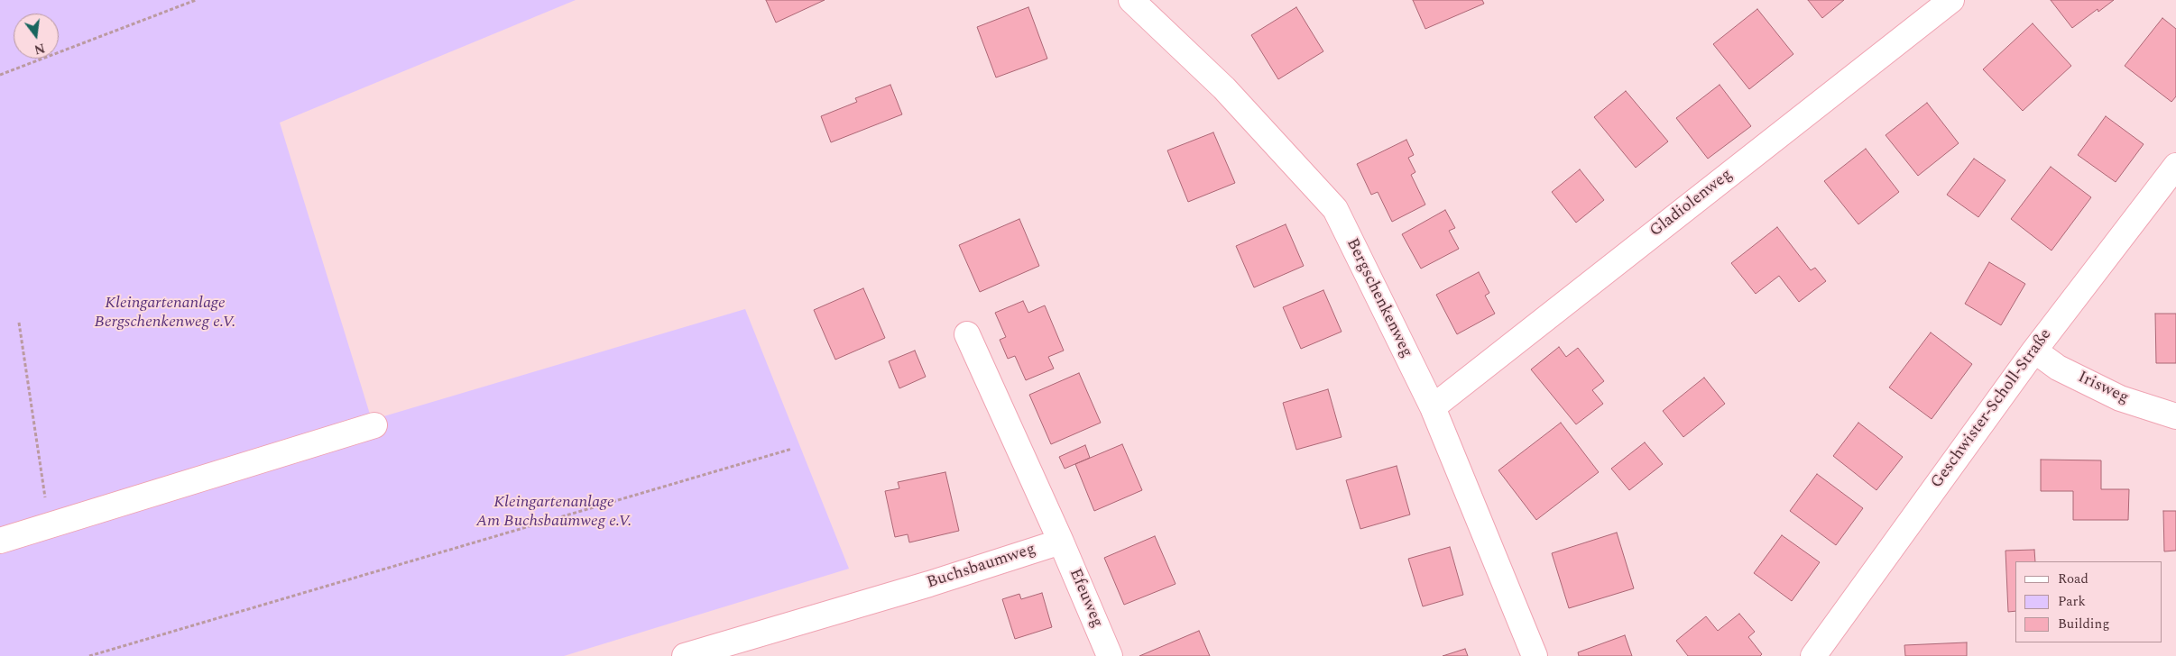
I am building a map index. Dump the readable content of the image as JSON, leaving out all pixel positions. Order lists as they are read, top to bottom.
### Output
{
  "streets": {
    "street": [
      "Gladiolenweg",
      "Bergschenkenweg",
      "Irisweg",
      "Geschwister-Scholl-Straße",
      "Buchsbaumweg",
      "Efeuweg"
    ]
  },
  "crossings": [
    ["Gladiolenweg", "Bergschenkenweg"],
    ["Irisweg", "Geschwister-Scholl-Straße"],
    ["Buchsbaumweg", "Efeuweg"]
  ],
  "parks": ["Kleingartenanlage Bergschenkenweg e.V.", "Kleingartenanlage Am Buchsbaumweg e.V."],
  "legend": ["Road", "Park", "Building"],
  "north": "bottom"
}
